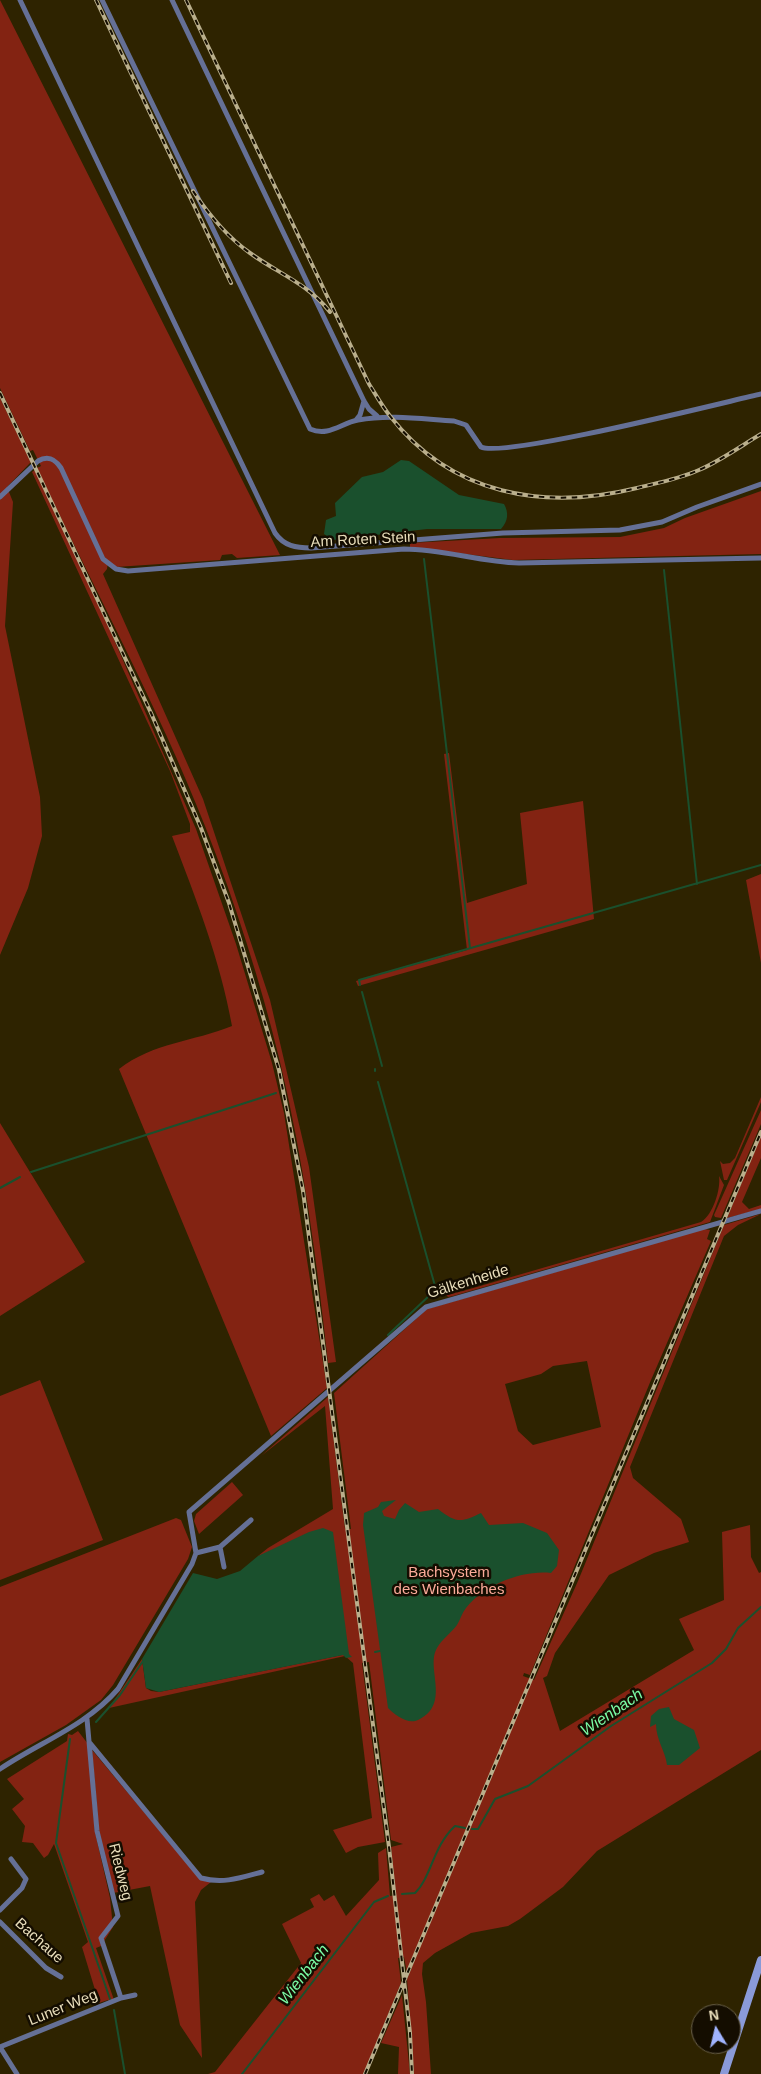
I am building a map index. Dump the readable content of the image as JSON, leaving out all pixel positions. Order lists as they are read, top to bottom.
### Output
{
  "streets": {
    "street": [
      "Am Roten Stein",
      "Gälkenheide",
      "Riedweg",
      "Bachaue",
      "Luner Weg"
    ]
  },
  "crossings": [
    ["Riedweg", "Luner Weg"]
  ],
  "water": ["Wienbach"],
  "parks": ["Bachsystem des Wienbaches"],
  "north": "top"
}
